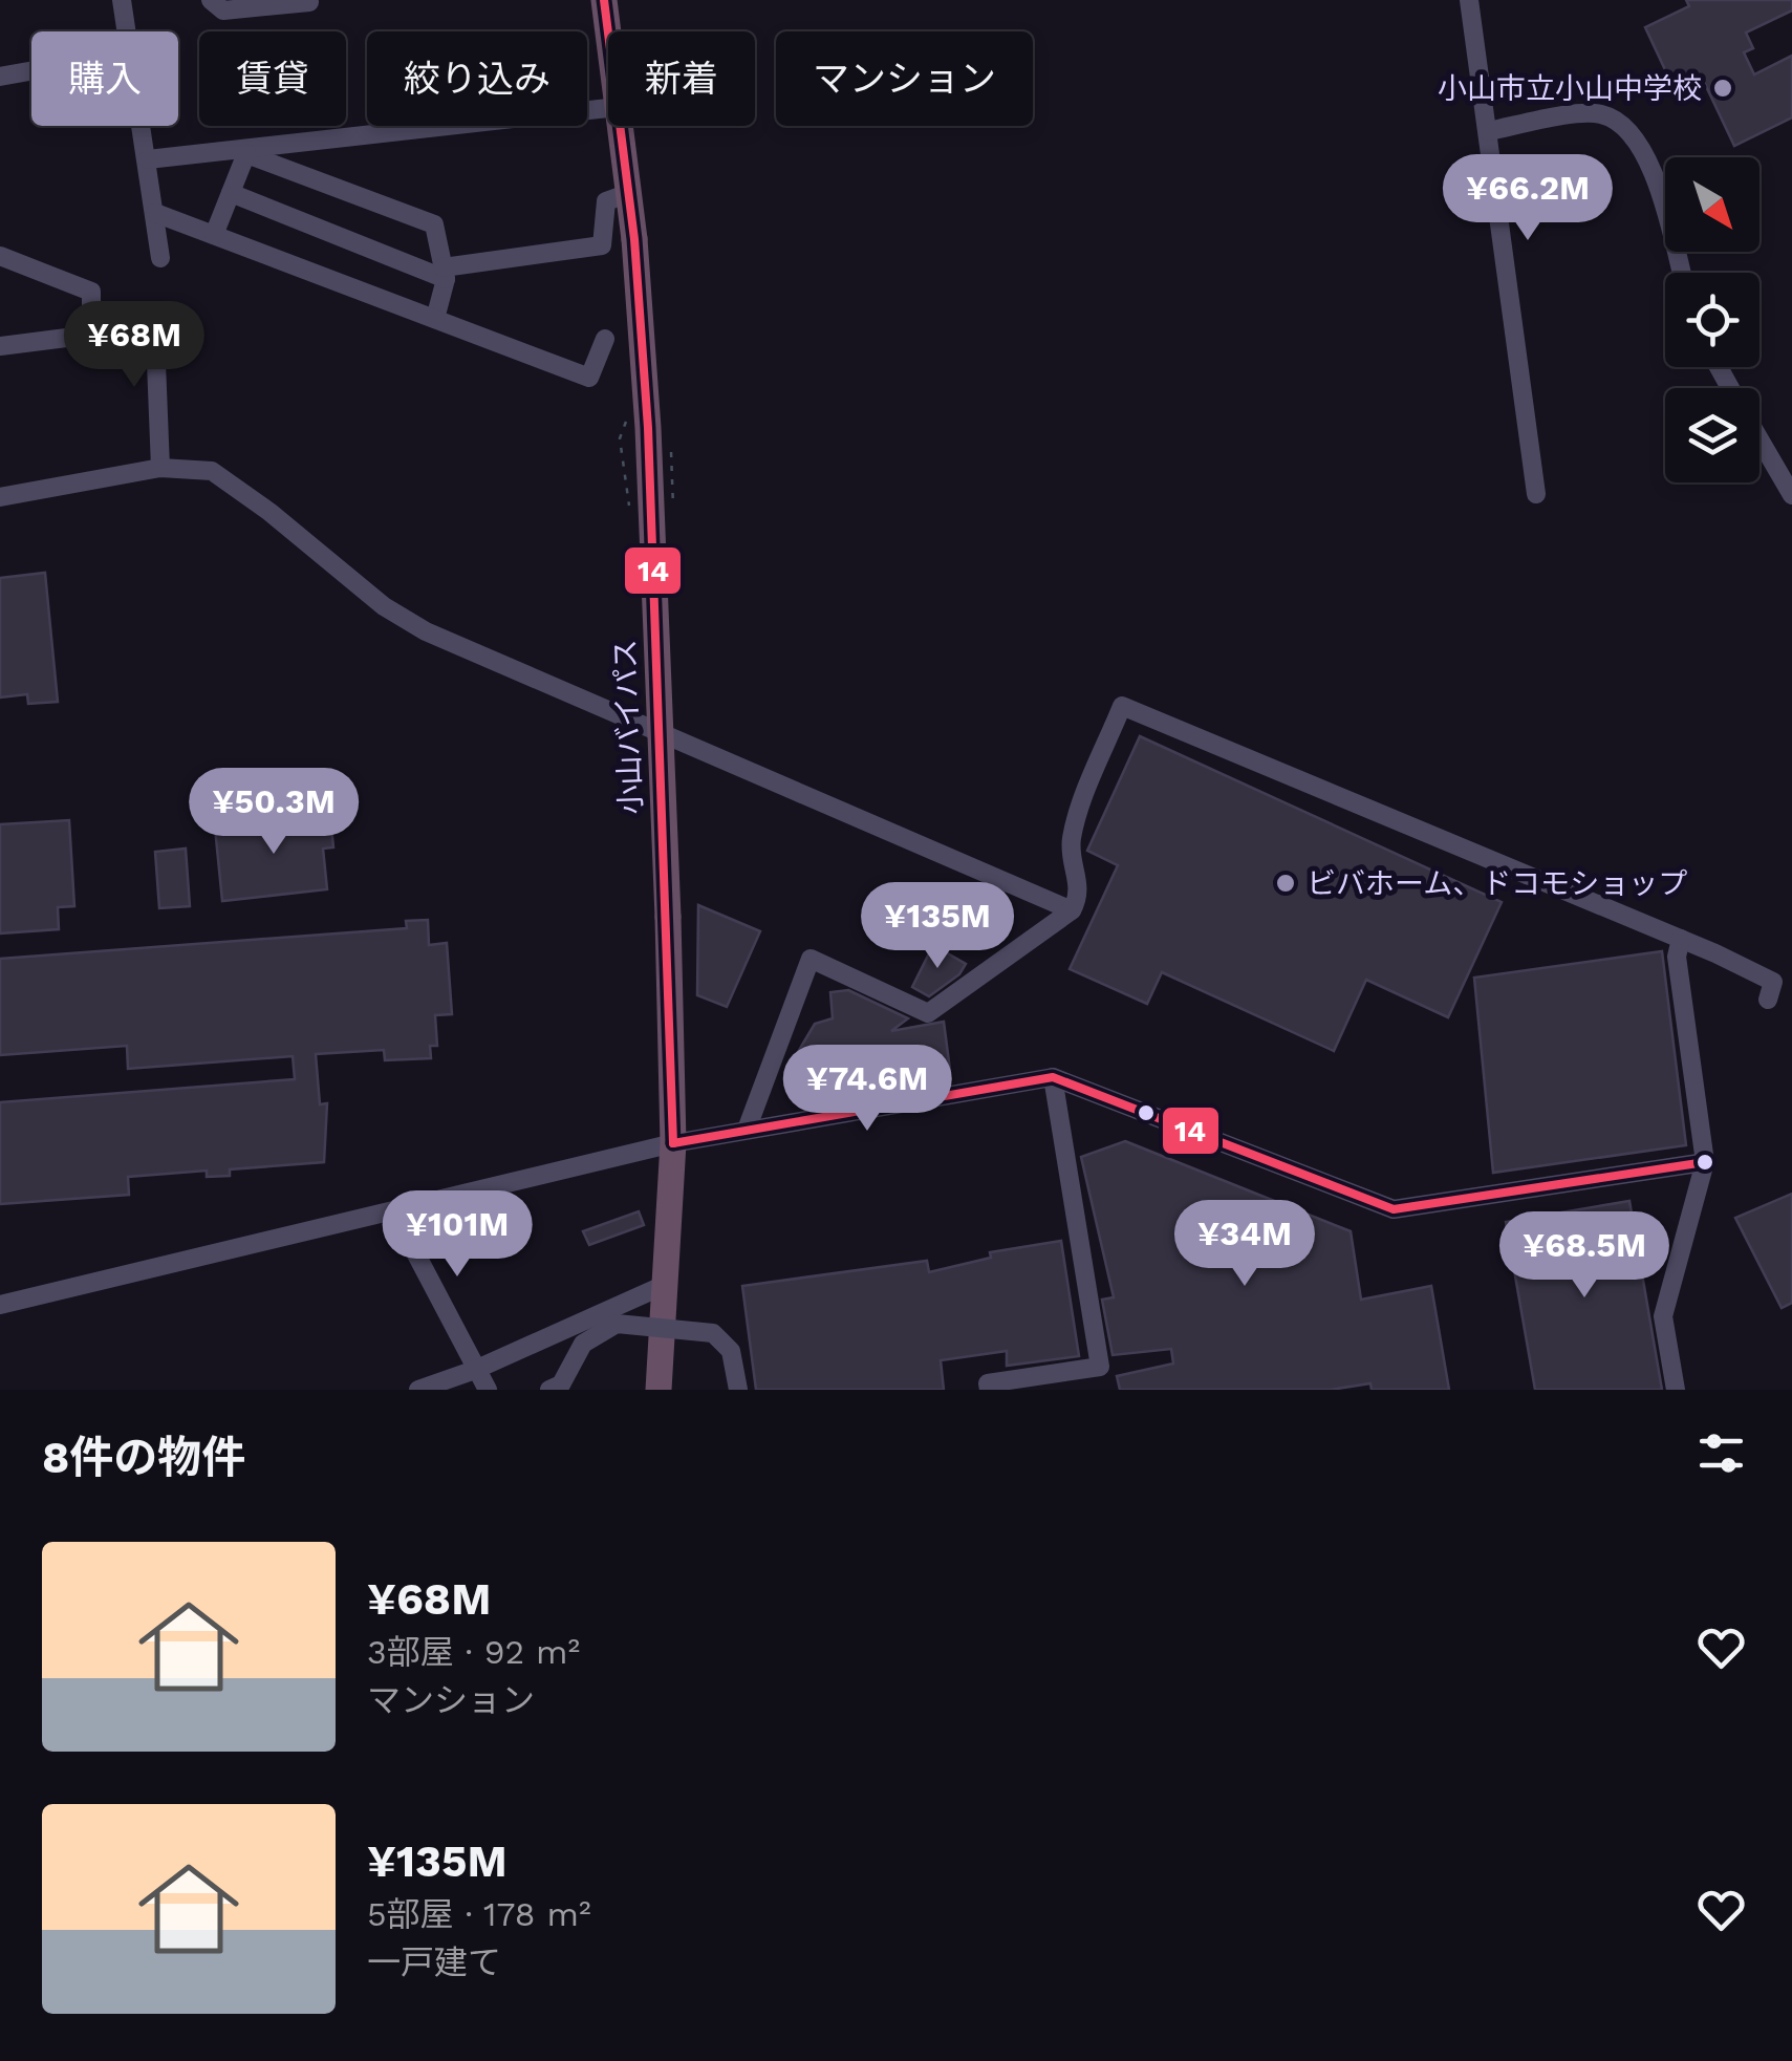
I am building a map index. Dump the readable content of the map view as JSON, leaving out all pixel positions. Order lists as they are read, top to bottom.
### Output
{
  "streets": {
    "highway": ["小山バイパス"]
  },
  "places": ["小山市立小山中学校", "ビバホーム、ドコモショップ"],
  "lines": ["transit line 14"],
  "north": "bottom right",
  "page": {
    "chip": [
      "購入",
      "賃貸",
      "絞り込み",
      "新着",
      "マンション"
    ],
    "price": [
      "¥66.2M",
      "¥68M",
      "¥50.3M",
      "¥135M",
      "¥74.6M",
      "¥101M",
      "¥34M",
      "¥68.5M"
    ],
    "heading": "8件の物件",
    "list": [
      {
        "name": "¥68M",
        "note": "3部屋 · 92 m² · マンション"
      },
      {
        "name": "¥135M",
        "note": "5部屋 · 178 m² · 一戸建て"
      }
    ]
  }
}
